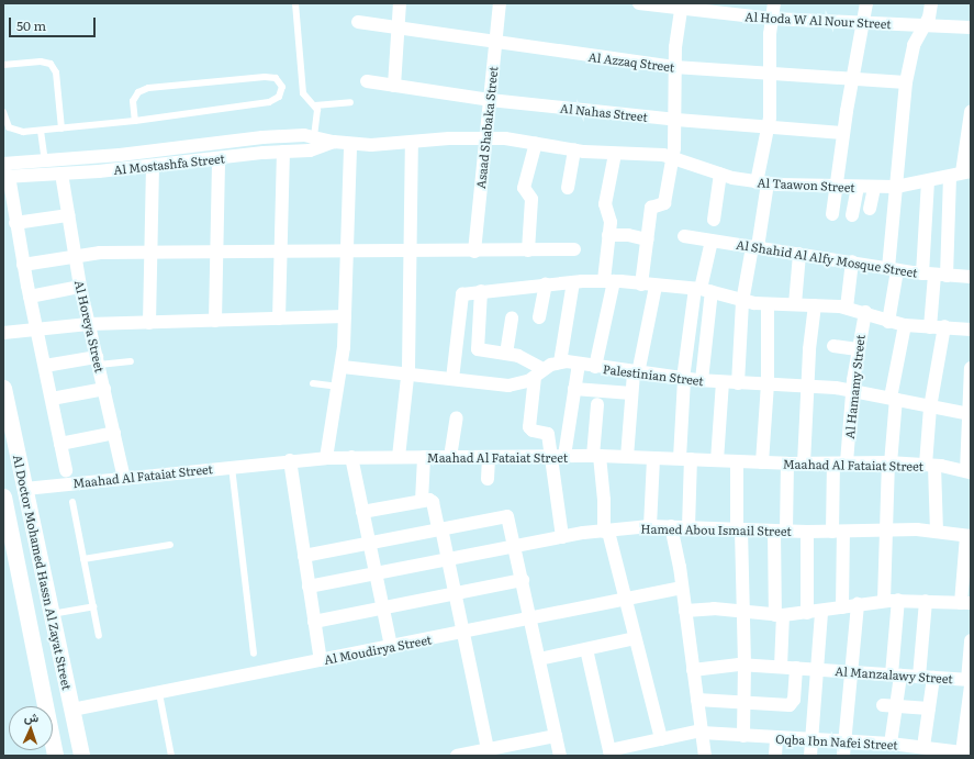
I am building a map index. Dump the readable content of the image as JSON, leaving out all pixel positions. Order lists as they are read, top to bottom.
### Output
{
  "streets": {
    "street": [
      "Al Hoda W Al Nour Street",
      "Al Azzaq Street",
      "Al Nahas Street",
      "Asaad Shabaka Street",
      "Al Mostashfa Street",
      "Al Taawon Street",
      "Al Shahid Al Alfy Mosque Street",
      "Al Horeya Street",
      "Palestinian Street",
      "Al Hamamy Street",
      "Maahad Al Fataiat Street",
      "Hamed Abou Ismail Street",
      "Al Doctor Mohamed Hassn Al Zayat Street",
      "Al Moudirya Street",
      "Al Manzalawy Street",
      "Oqba Ibn Nafei Street"
    ]
  },
  "crossings": [
    ["Al Azzaq Street", "Asaad Shabaka Street"],
    ["Al Nahas Street", "Asaad Shabaka Street"],
    ["Asaad Shabaka Street", "Al Mostashfa Street"],
    ["Asaad Shabaka Street", "Al Taawon Street"],
    ["Al Mostashfa Street", "Al Taawon Street"],
    ["Al Mostashfa Street", "Al Horeya Street"],
    ["Al Horeya Street", "Maahad Al Fataiat Street"],
    ["Palestinian Street", "Al Hamamy Street"],
    ["Al Hamamy Street", "Maahad Al Fataiat Street"],
    ["Al Hamamy Street", "Hamed Abou Ismail Street"],
    ["Maahad Al Fataiat Street", "Al Doctor Mohamed Hassn Al Zayat Street"],
    ["Al Doctor Mohamed Hassn Al Zayat Street", "Al Moudirya Street"],
    ["Al Manzalawy Street", "Oqba Ibn Nafei Street"]
  ],
  "scale_bar": "50 m",
  "north": "top"
}
